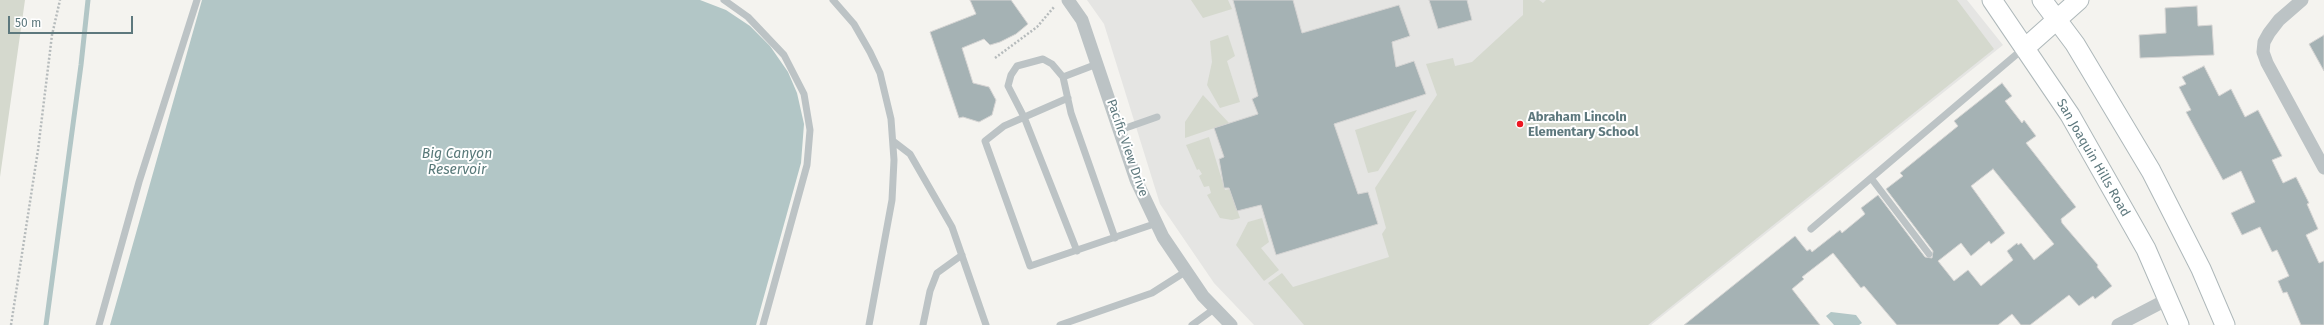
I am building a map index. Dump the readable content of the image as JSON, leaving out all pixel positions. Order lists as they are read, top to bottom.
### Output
{
  "streets": {
    "main road": ["San Joaquin Hills Road"],
    "street": ["Pacific View Drive"]
  },
  "water": ["Big Canyon Reservoir"],
  "places": ["Abraham Lincoln Elementary School"],
  "scale_bar": "50 m"
}
